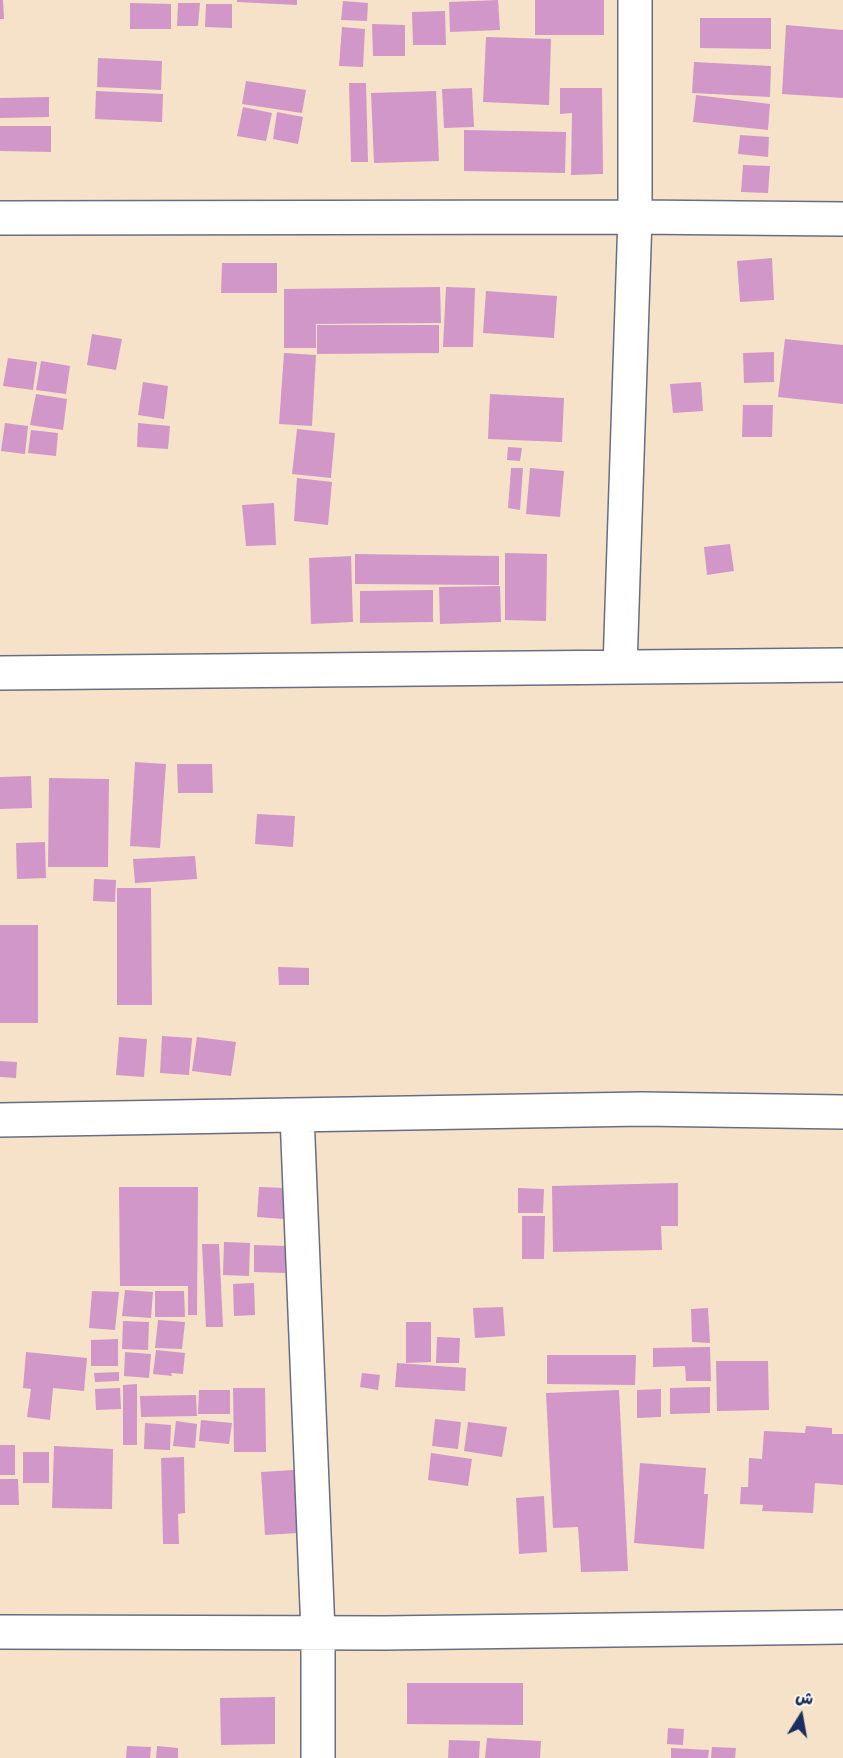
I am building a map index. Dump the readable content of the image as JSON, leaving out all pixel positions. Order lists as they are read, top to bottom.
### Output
{
  "north": "top"
}
